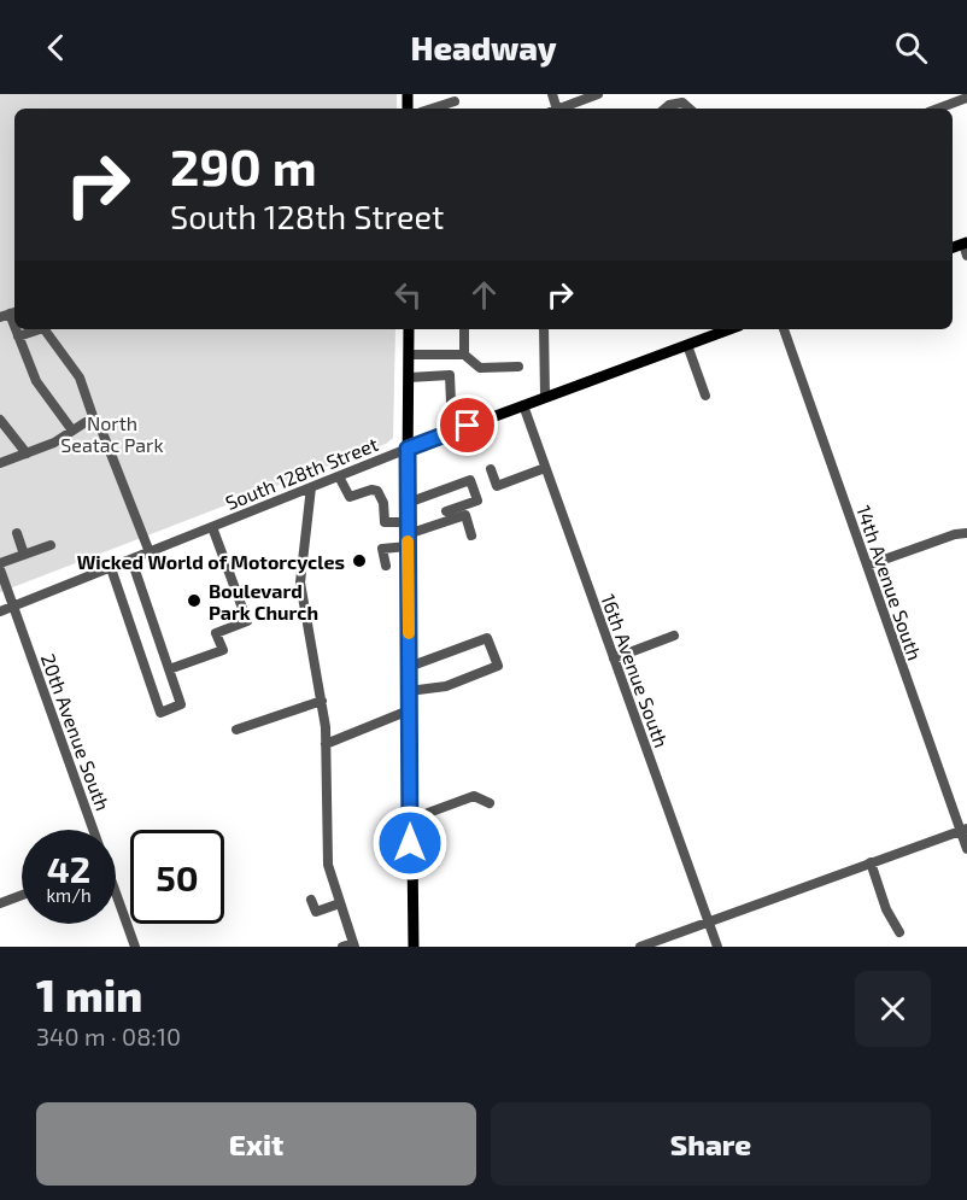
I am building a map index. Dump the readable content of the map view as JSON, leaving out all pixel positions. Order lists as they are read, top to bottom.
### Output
{
  "streets": {
    "main road": ["South 128th Street"],
    "street": ["14th Avenue South", "16th Avenue South", "20th Avenue South"]
  },
  "crossings": [
    ["South 128th Street", "16th Avenue South"],
    ["South 128th Street", "20th Avenue South"]
  ],
  "parks": ["North Seatac Park"],
  "places": ["Wicked World of Motorcycles", "Boulevard Park Church"],
  "page": {
    "header": "Headway",
    "turn": ["290 m", "South 128th Street"],
    "speed": "42 km/h",
    "limit": "50",
    "heading": ["1 min", "340 m · 08:10"],
    "buttons": ["Exit", "Share"]
  }
}
